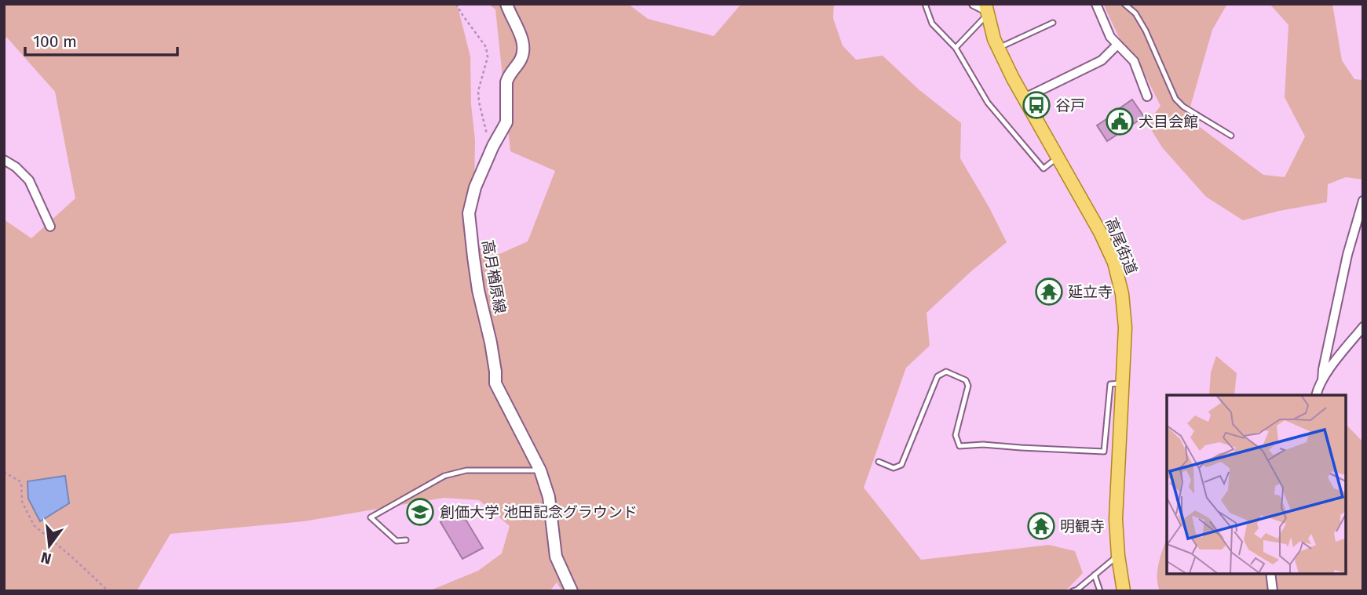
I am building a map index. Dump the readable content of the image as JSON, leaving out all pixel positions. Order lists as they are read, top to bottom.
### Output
{
  "streets": {
    "main road": ["高尾街道", "高月楢原線"]
  },
  "places": {
    "bus stop": ["谷戸"],
    "public building": ["犬目会館"],
    "temple": ["延立寺", "明観寺"],
    "school or university": ["創価大学 池田記念グラウンド"]
  },
  "scale_bar": "100 m",
  "north": "bottom"
}
